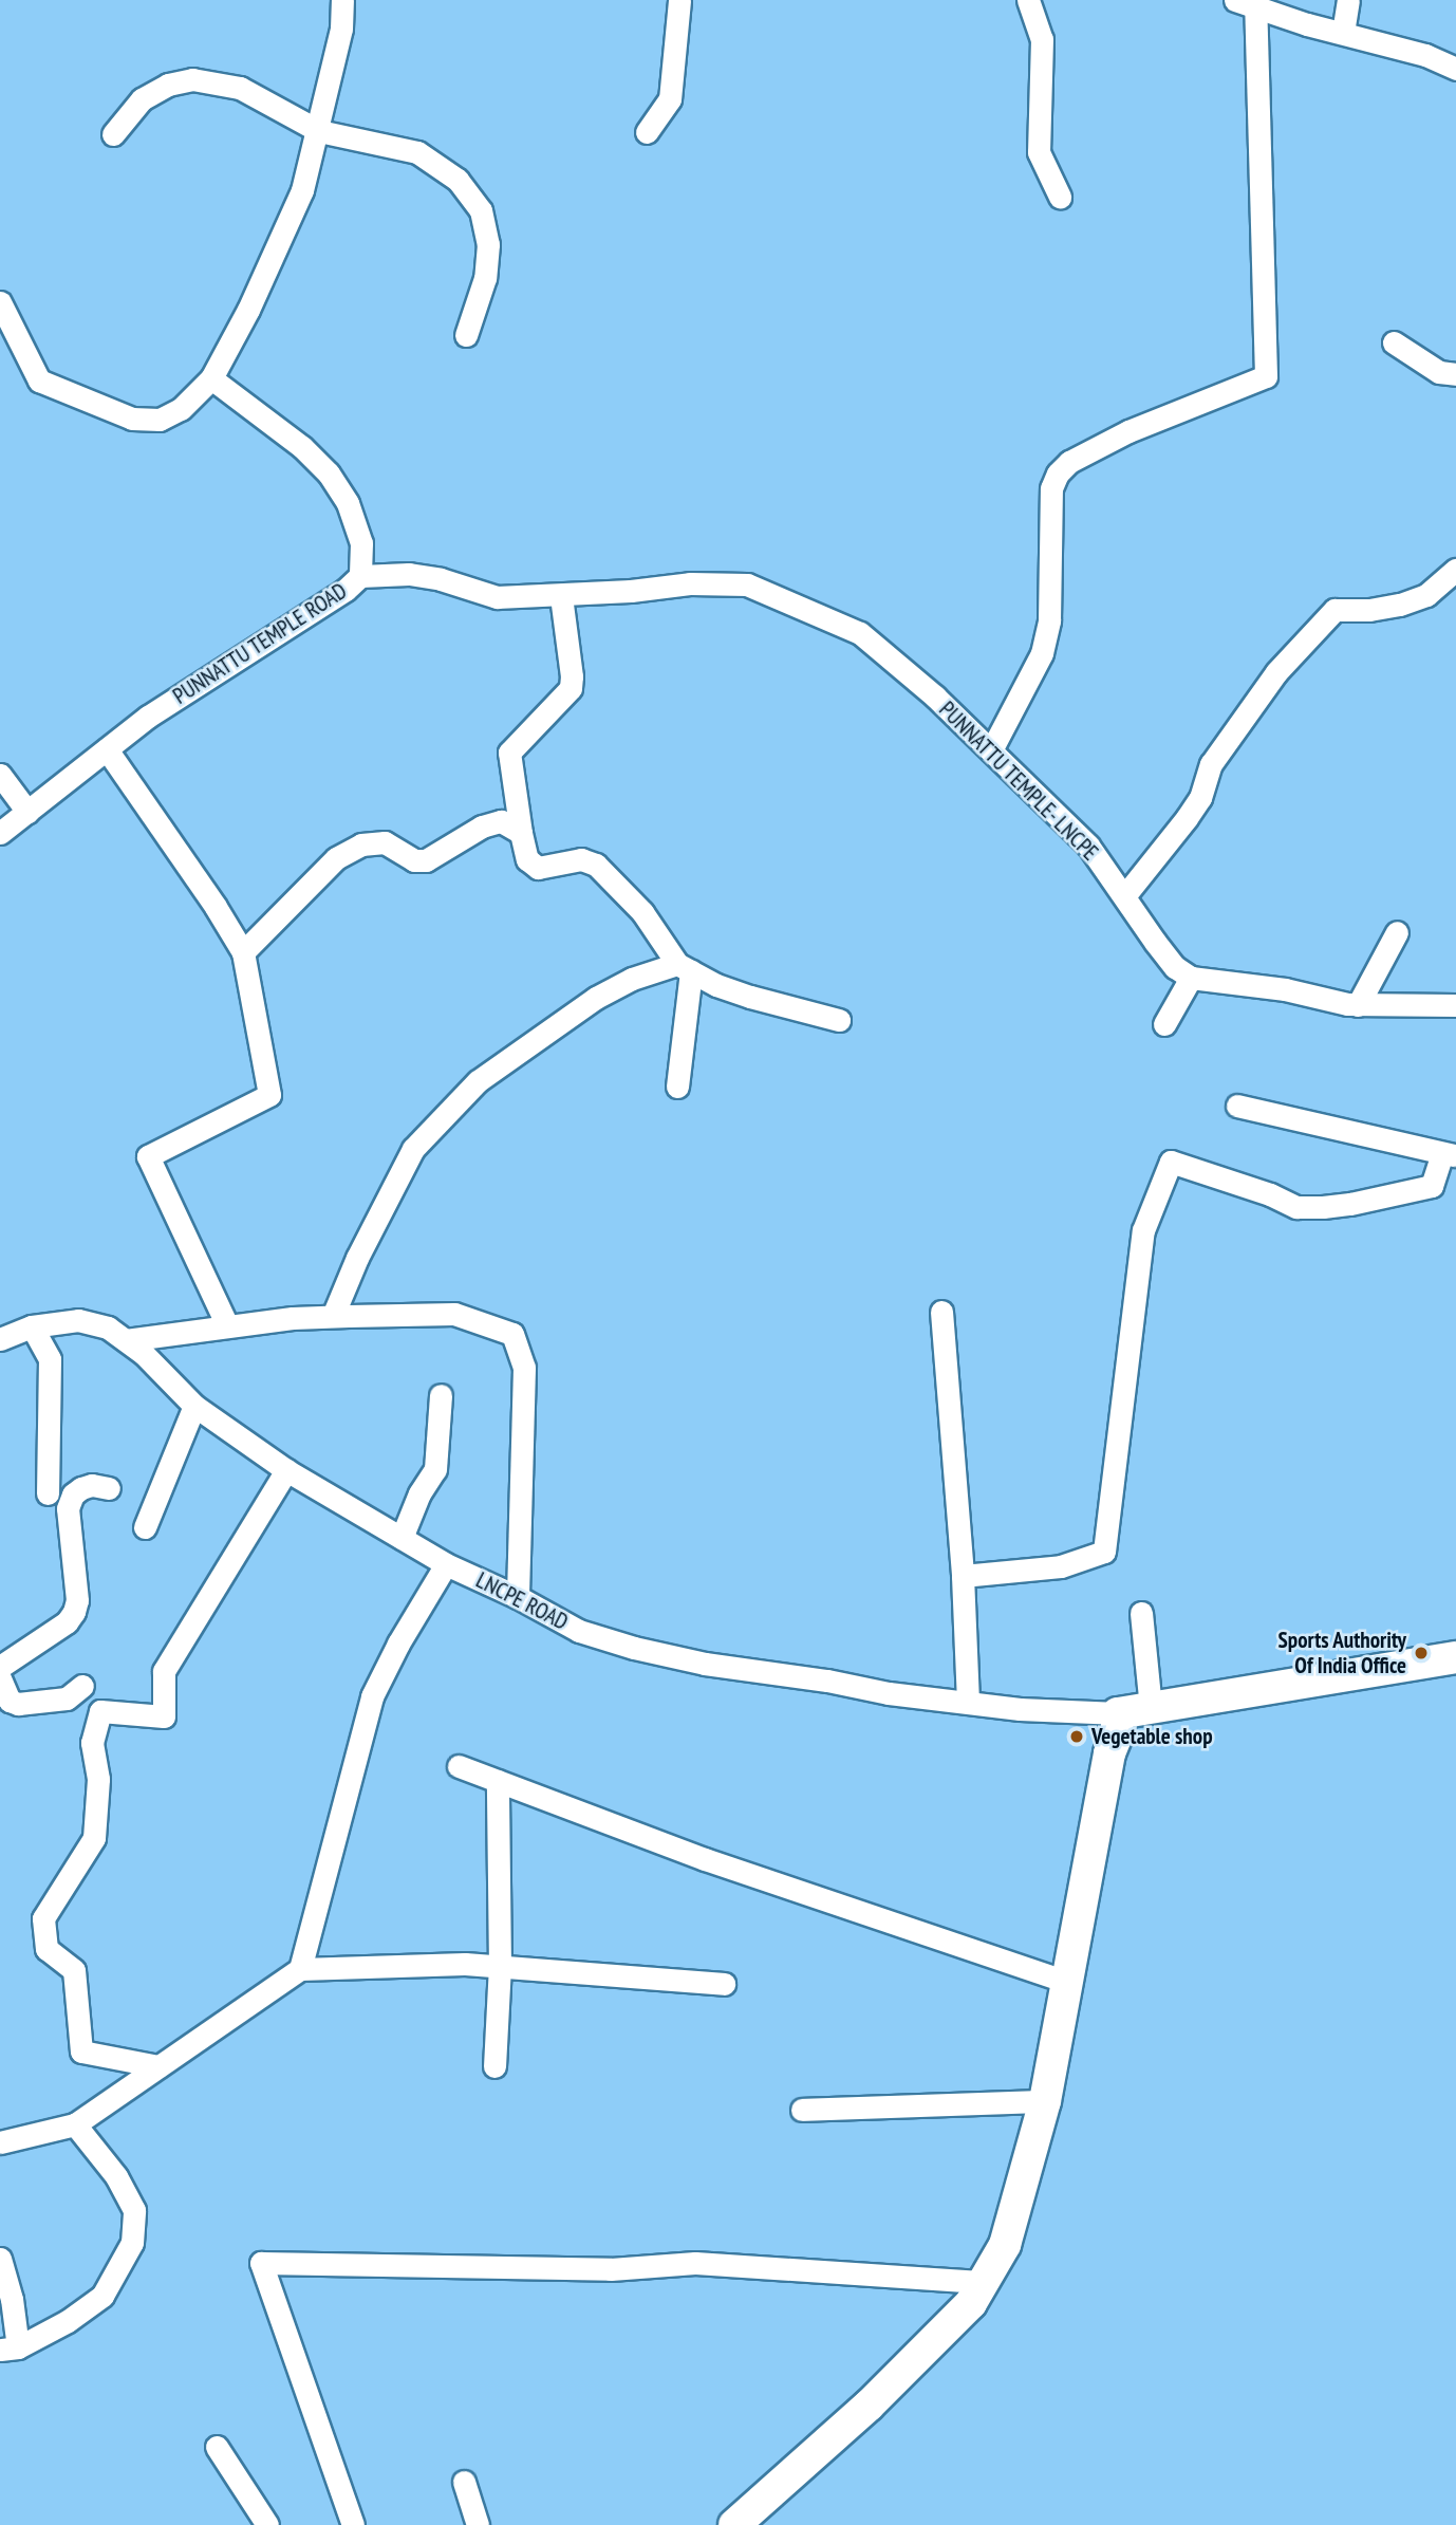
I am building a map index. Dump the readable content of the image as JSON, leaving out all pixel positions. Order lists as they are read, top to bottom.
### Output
{
  "streets": {
    "street": ["PUNNATTU TEMPLE ROAD", "PUNNATTU TEMPLE- LNCPE", "LNCPE ROAD"]
  },
  "crossings": [
    ["PUNNATTU TEMPLE ROAD", "PUNNATTU TEMPLE- LNCPE"]
  ],
  "places": ["Sports Authority Of India Office", "Vegetable shop"]
}
